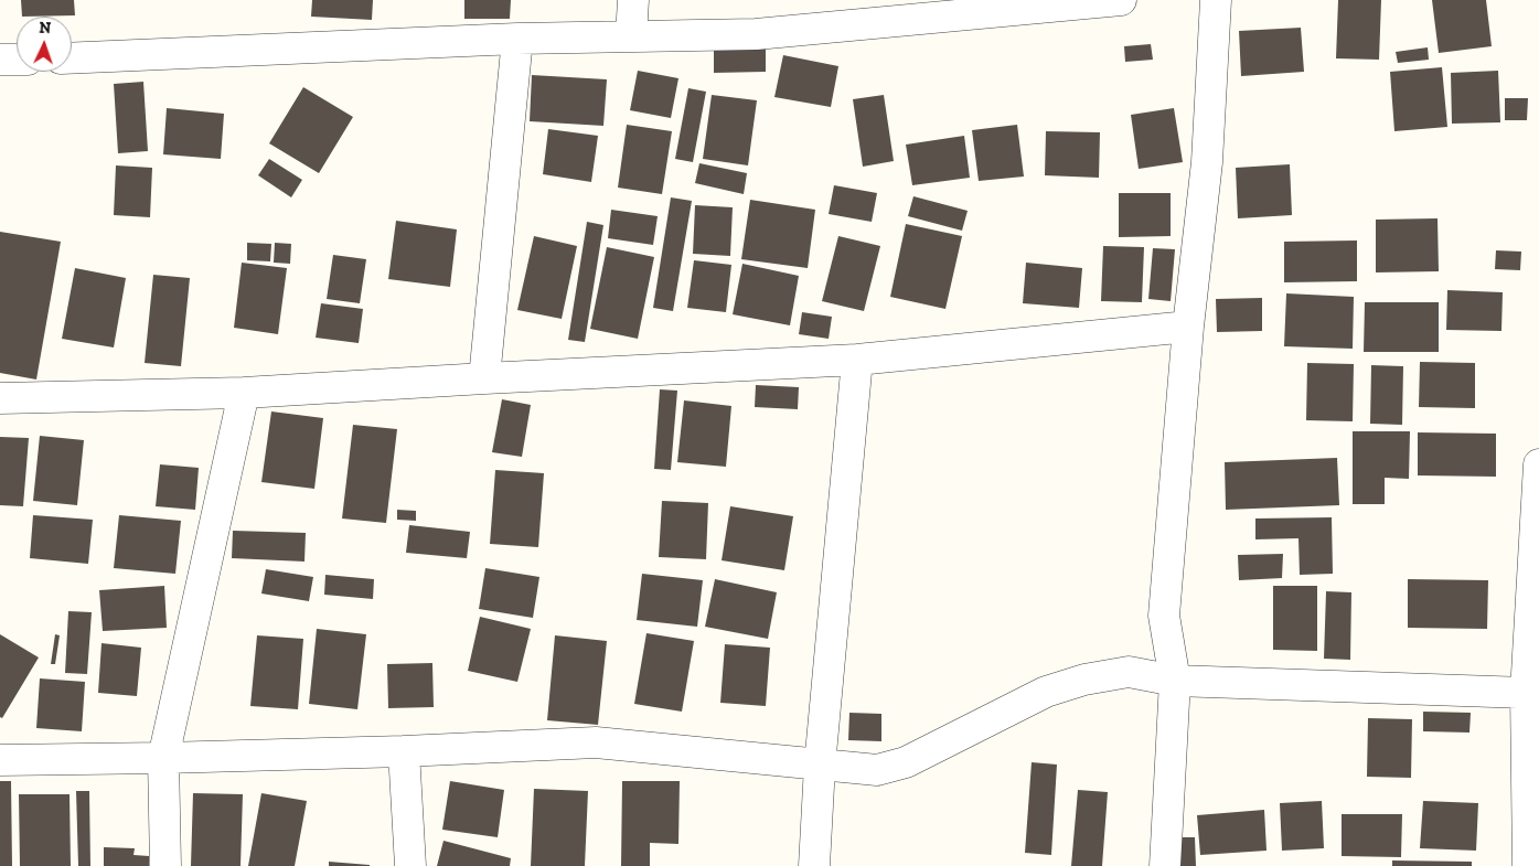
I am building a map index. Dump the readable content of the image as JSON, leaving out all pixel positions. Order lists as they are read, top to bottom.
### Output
{
  "north": "top"
}
